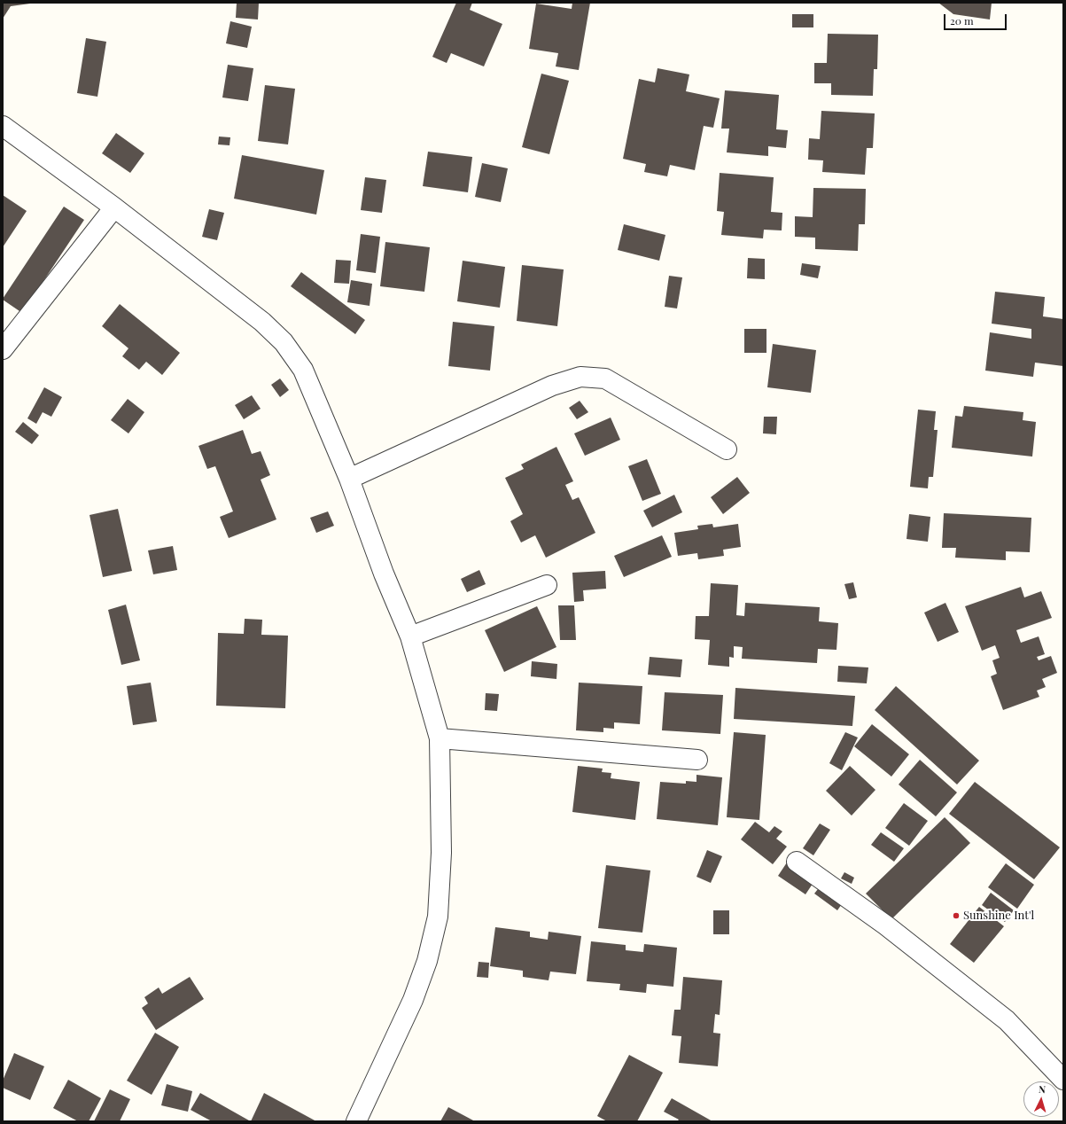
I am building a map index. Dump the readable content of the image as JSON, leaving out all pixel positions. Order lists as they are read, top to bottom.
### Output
{
  "places": ["Sunshine Int'l"],
  "scale_bar": "20 m",
  "north": "top"
}
